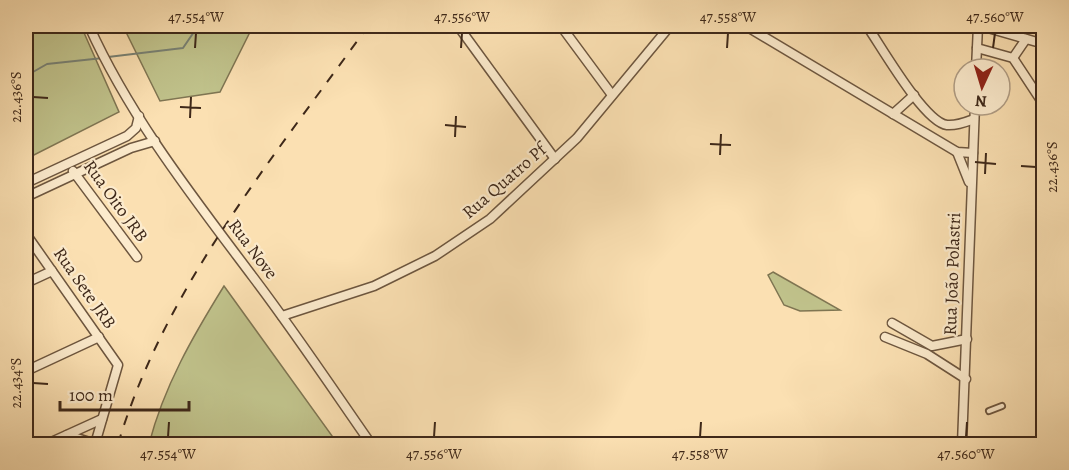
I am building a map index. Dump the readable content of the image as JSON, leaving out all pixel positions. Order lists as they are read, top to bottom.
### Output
{
  "streets": {
    "street": [
      "Rua Quatro Pf",
      "Rua Oito JRB",
      "Rua Nove",
      "Rua João Polastri",
      "Rua Sete JRB"
    ]
  },
  "crossings": [
    ["Rua Quatro Pf", "Rua Nove"]
  ],
  "scale_bar": "100 m",
  "north": "bottom",
  "coordinates": [
    "47.554°W",
    "47.556°W",
    "47.558°W",
    "47.560°W",
    "22.436°S",
    "22.434°S"
  ]
}
